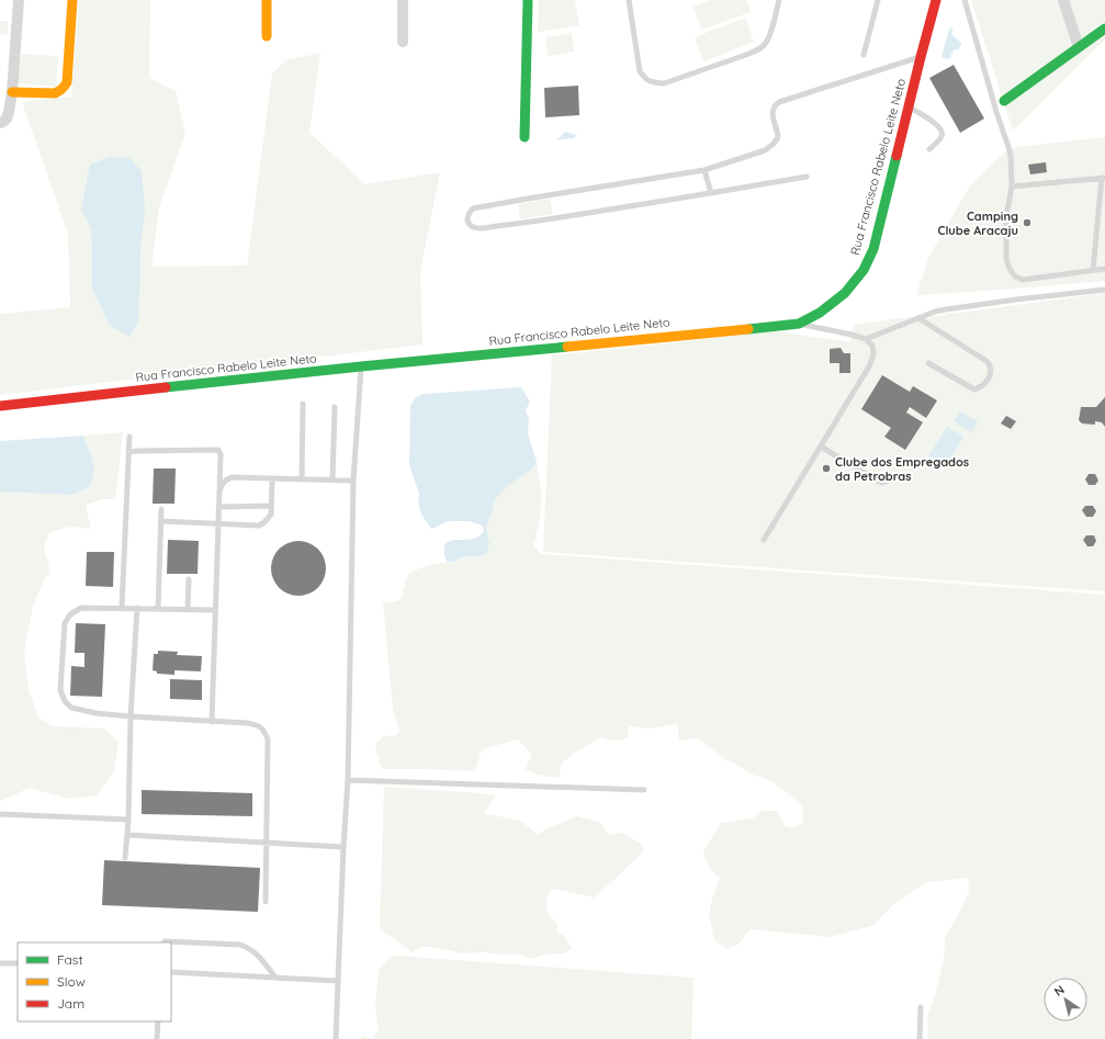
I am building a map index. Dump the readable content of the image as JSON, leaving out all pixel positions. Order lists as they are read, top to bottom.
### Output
{
  "streets": {
    "street": ["Rua Francisco Rabelo Leite Neto"]
  },
  "places": ["Camping Clube Aracaju", "Clube dos Empregados da Petrobras"],
  "legend": ["Fast", "Slow", "Jam"],
  "north": "top left"
}
